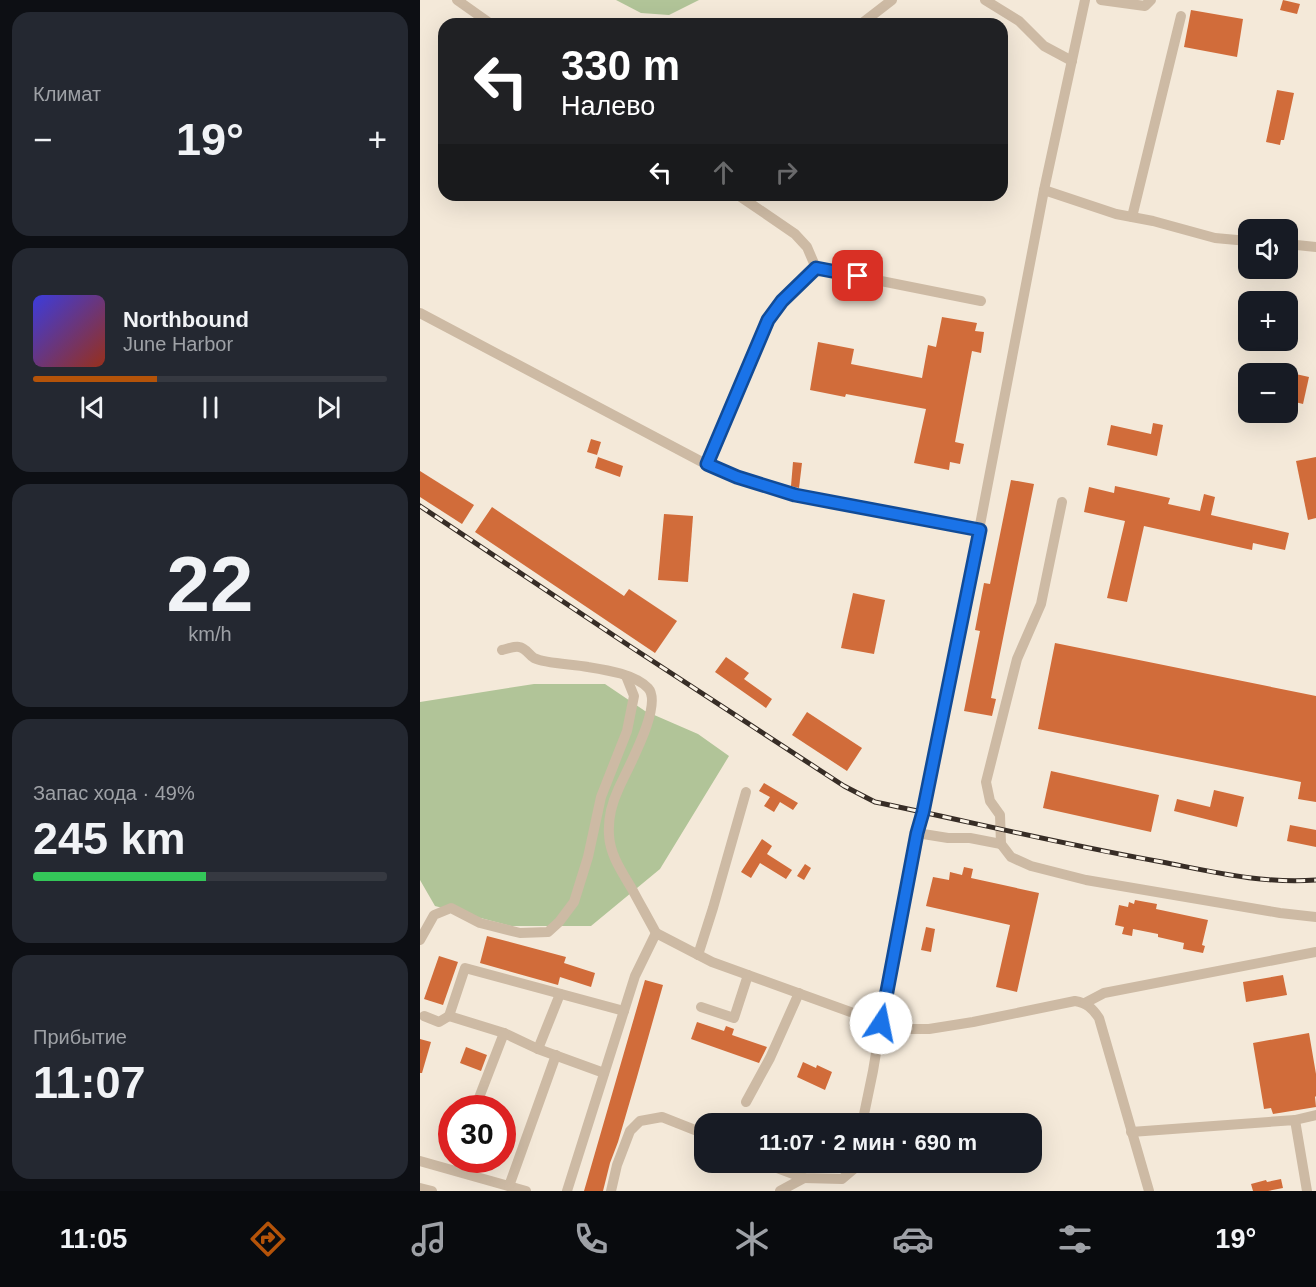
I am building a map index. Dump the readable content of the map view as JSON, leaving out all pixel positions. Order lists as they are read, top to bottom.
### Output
{
  "page": {
    "tile": [
      "Климат",
      ["22", "km/h"],
      ["Запас хода · 49%", "245 km"],
      ["Прибытие", "11:07"]
    ],
    "turn": ["330 m", "Налево"],
    "heat": ["−", "19°", "+"],
    "map_buttons": ["+", "−"],
    "song": ["Northbound", "June Harbor"],
    "limit": "30",
    "trip": "11:07 · 2 мин · 690 m",
    "tabs": ["11:05", "19°"]
  }
}
